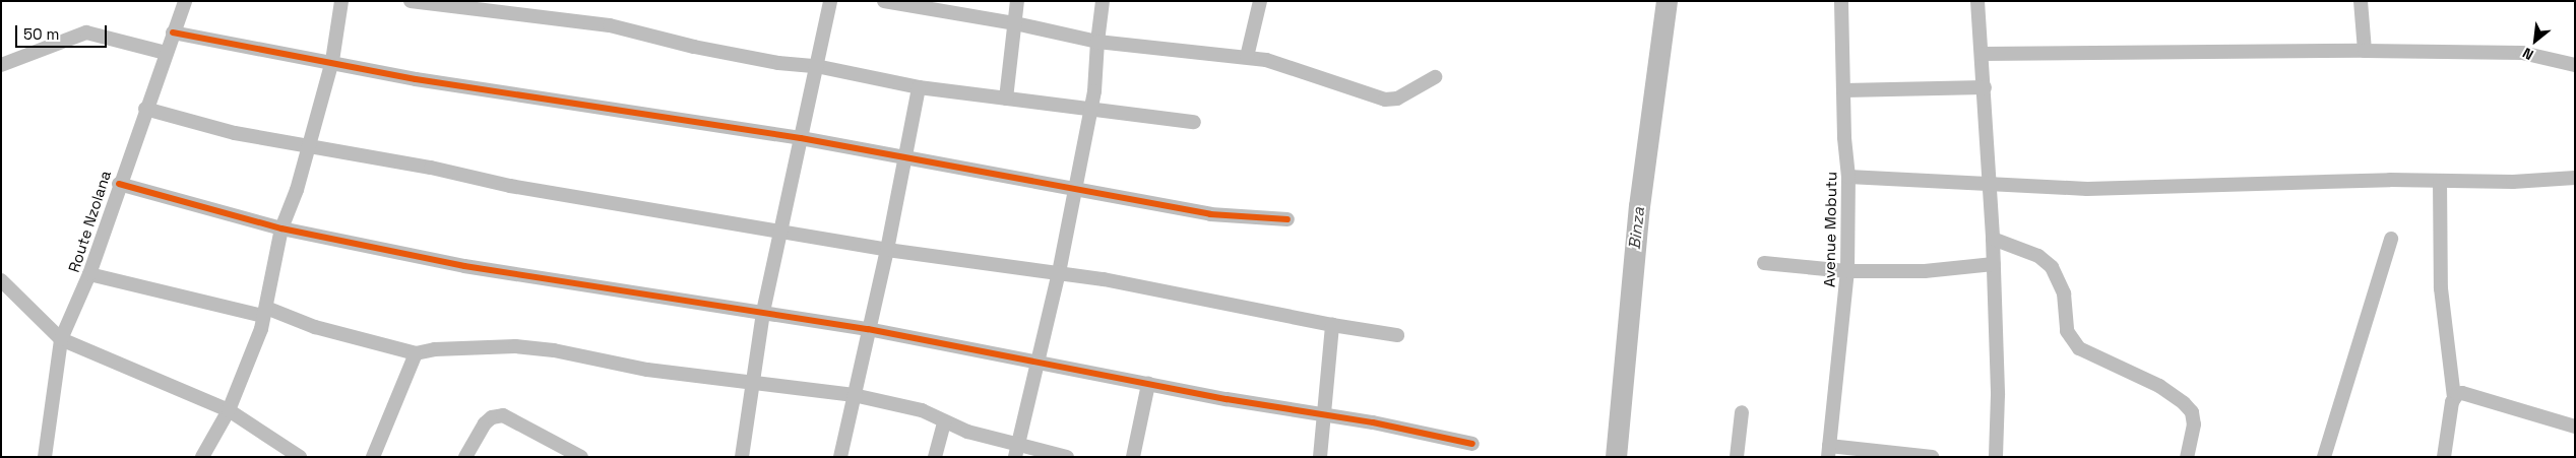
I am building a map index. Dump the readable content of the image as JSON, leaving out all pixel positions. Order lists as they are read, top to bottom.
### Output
{
  "streets": {
    "street": ["Route Nzolana", "Avenue Mobutu"]
  },
  "water": ["Binza"],
  "scale_bar": "50 m",
  "north": "bottom left"
}
